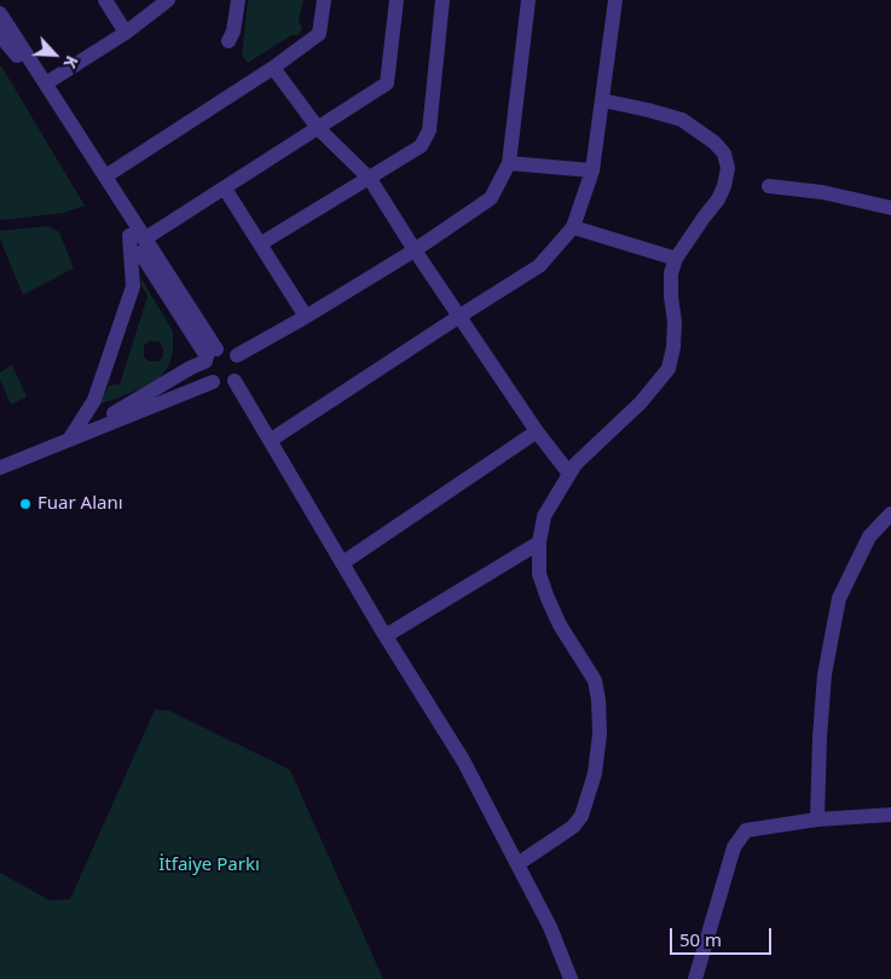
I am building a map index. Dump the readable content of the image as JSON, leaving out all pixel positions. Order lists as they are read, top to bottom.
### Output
{
  "parks": ["İtfaiye Parkı"],
  "places": ["Fuar Alanı"],
  "scale_bar": "50 m",
  "north": "bottom right"
}
